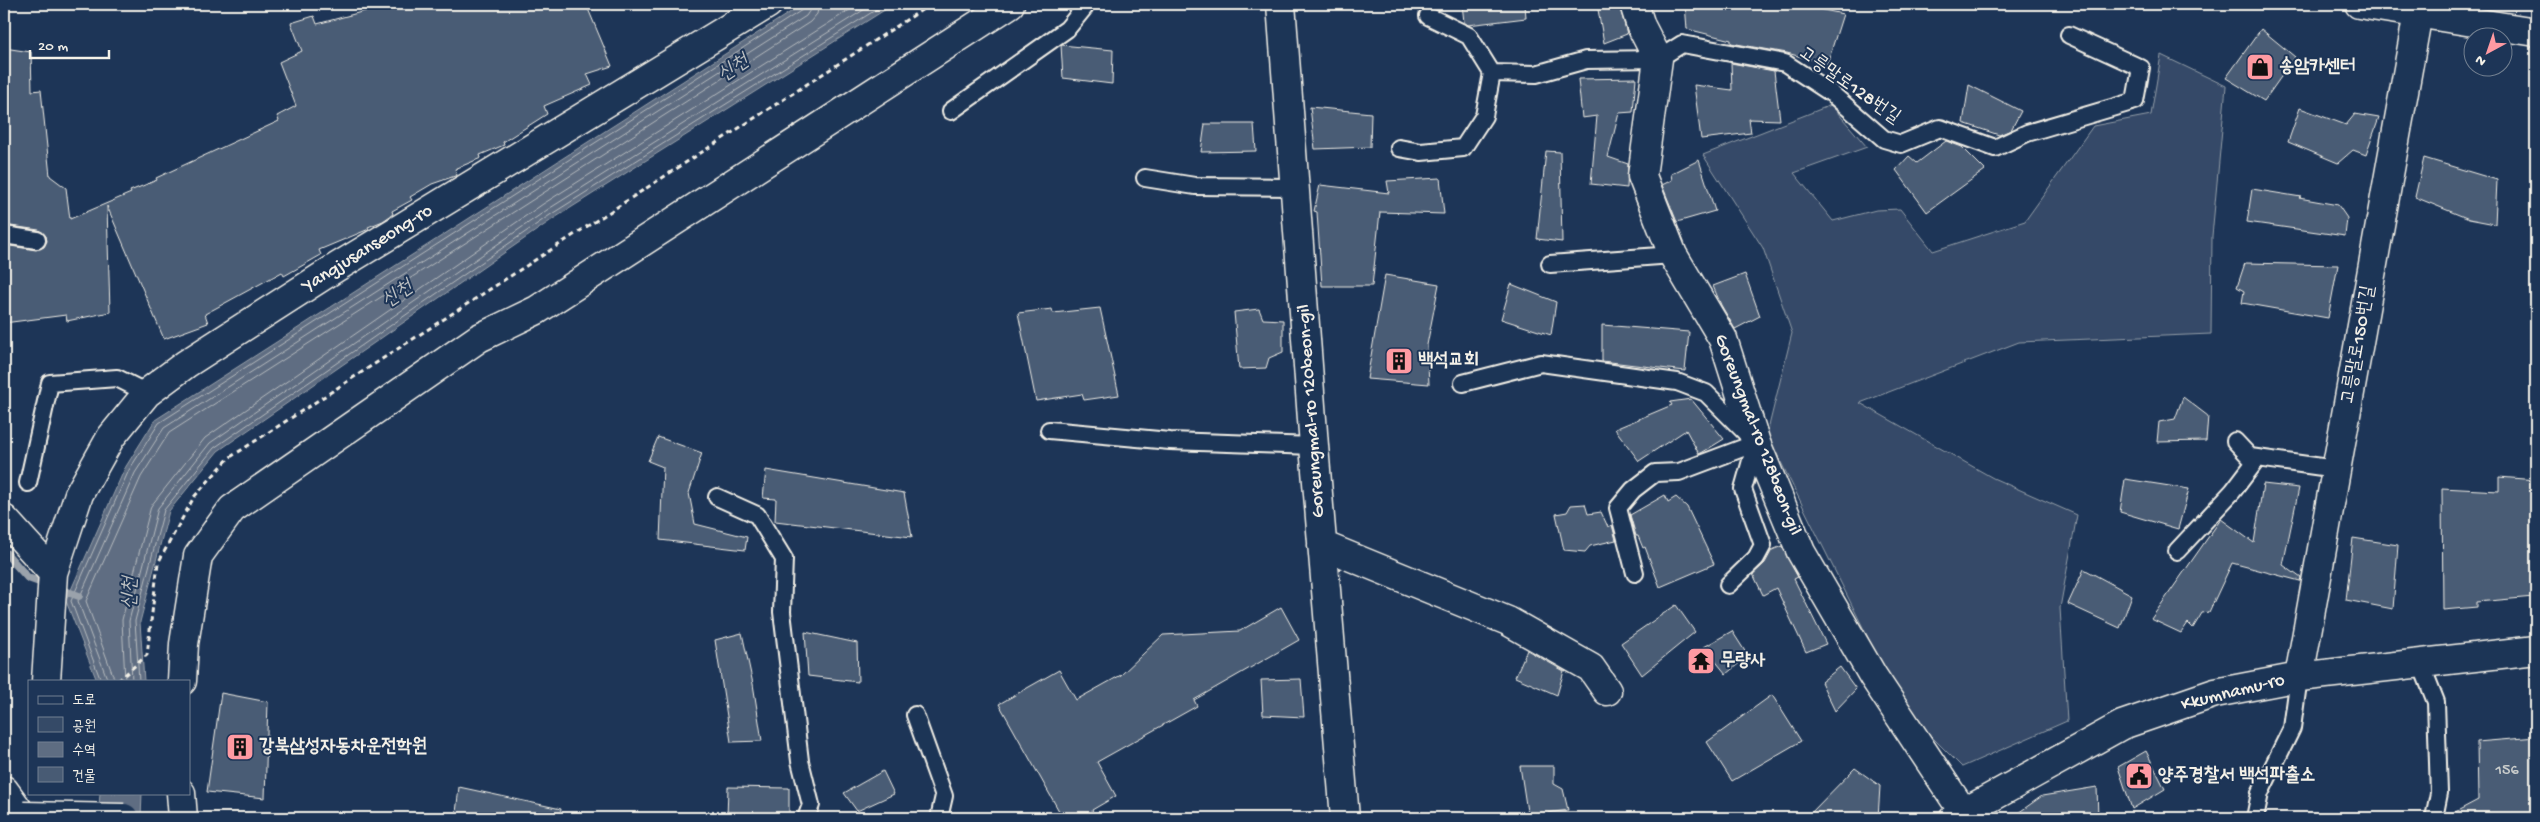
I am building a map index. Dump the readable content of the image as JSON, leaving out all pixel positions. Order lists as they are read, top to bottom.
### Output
{
  "streets": {
    "street": [
      "Yangjusanseong-ro",
      "고릉말로150번길",
      "Goreungmal-ro 120beon-gil",
      "Goreungmal-ro 128beon-gil",
      "Kkumnamu-ro"
    ],
    "lane": ["고릉말로128번길"]
  },
  "crossings": [
    ["고릉말로128번길", "Goreungmal-ro 128beon-gil"],
    ["고릉말로150번길", "Kkumnamu-ro"],
    ["Goreungmal-ro 128beon-gil", "Kkumnamu-ro"]
  ],
  "water": ["신천"],
  "places": {
    "shop": ["송암카센터"],
    "building": ["백석교회", "강북삼성자동차운전학원"],
    "temple": ["무량사"],
    "public building": ["양주경찰서 백석파출소"]
  },
  "house_numbers": ["156"],
  "legend": [
    "도로",
    "공원",
    "수역",
    "건물"
  ],
  "scale_bar": "20 m",
  "north": "bottom left"
}
